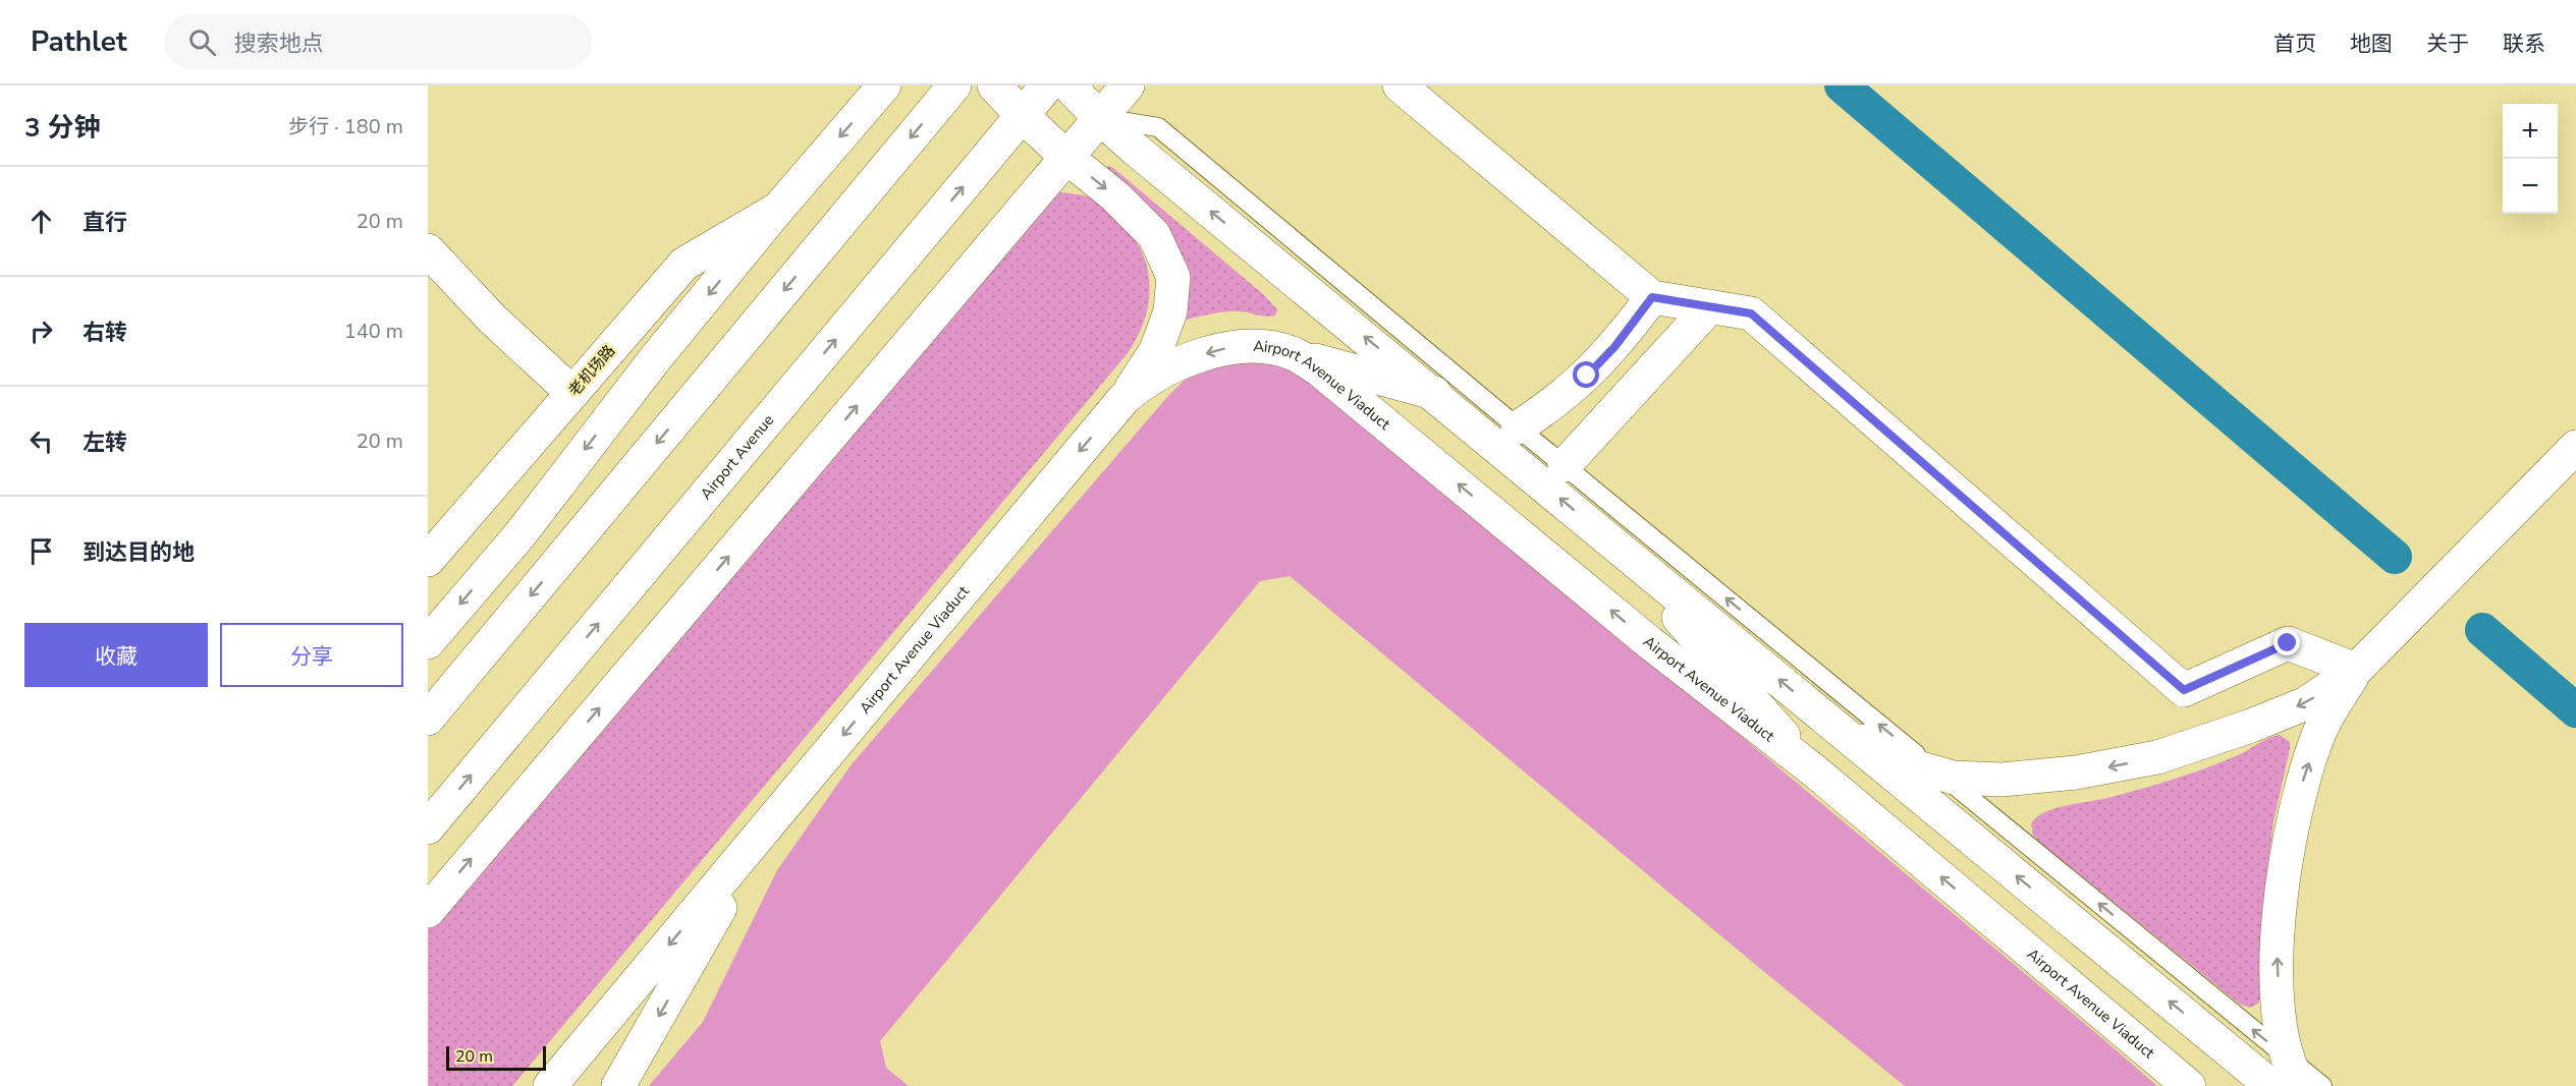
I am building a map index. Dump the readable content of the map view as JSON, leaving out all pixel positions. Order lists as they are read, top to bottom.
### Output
{
  "streets": {
    "main road": ["老机场路", "Airport Avenue Viaduct", "Airport Avenue"]
  },
  "scale_bar": "20 m",
  "page": {
    "header": "Pathlet",
    "search": "搜索地点",
    "nav": [
      "首页",
      "地图",
      "关于",
      "联系"
    ],
    "heading": ["3 分钟", "步行 · 180 m"],
    "map_buttons": ["+", "−"],
    "list": [
      ["直行", "20 m"],
      ["右转", "140 m"],
      ["左转", "20 m"],
      "到达目的地"
    ],
    "buttons": ["收藏", "分享"],
    "scale": "20 m"
  }
}
